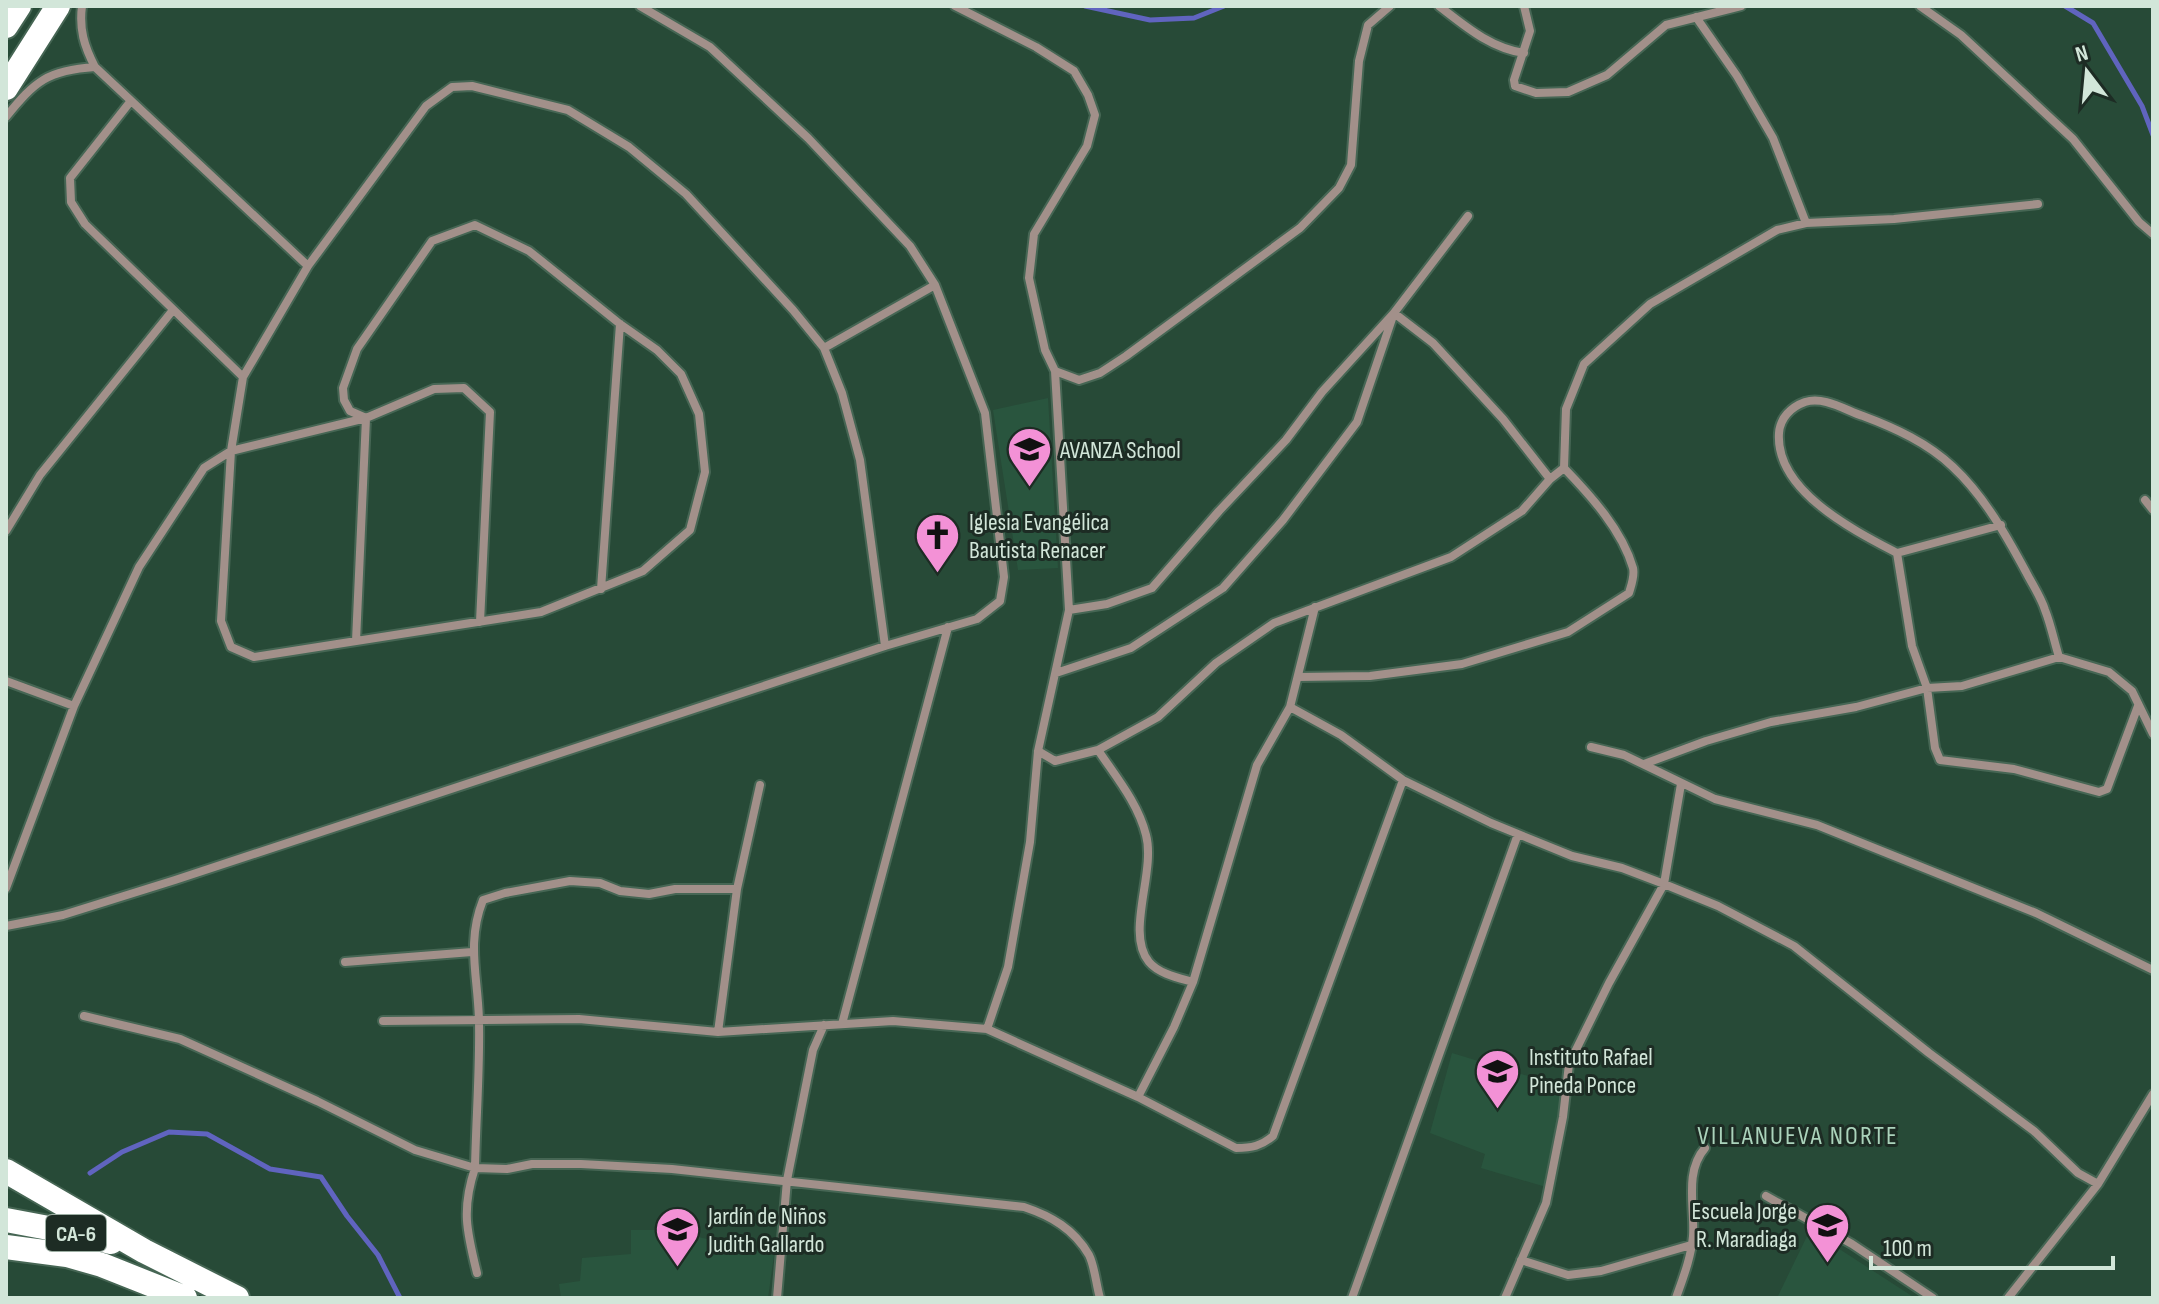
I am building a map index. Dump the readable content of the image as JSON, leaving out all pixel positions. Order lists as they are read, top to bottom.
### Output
{
  "streets": {
    "highway": ["CA-6"]
  },
  "districts": ["VILLANUEVA NORTE"],
  "places": {
    "school or university": [
      "AVANZA School",
      "Instituto Rafael Pineda Ponce",
      "Escuela Jorge R. Maradiaga",
      "Jardín de Niños Judith Gallardo"
    ],
    "church": ["Iglesia Evangélica Bautista Renacer"]
  },
  "scale_bar": "100 m",
  "north": "top"
}
